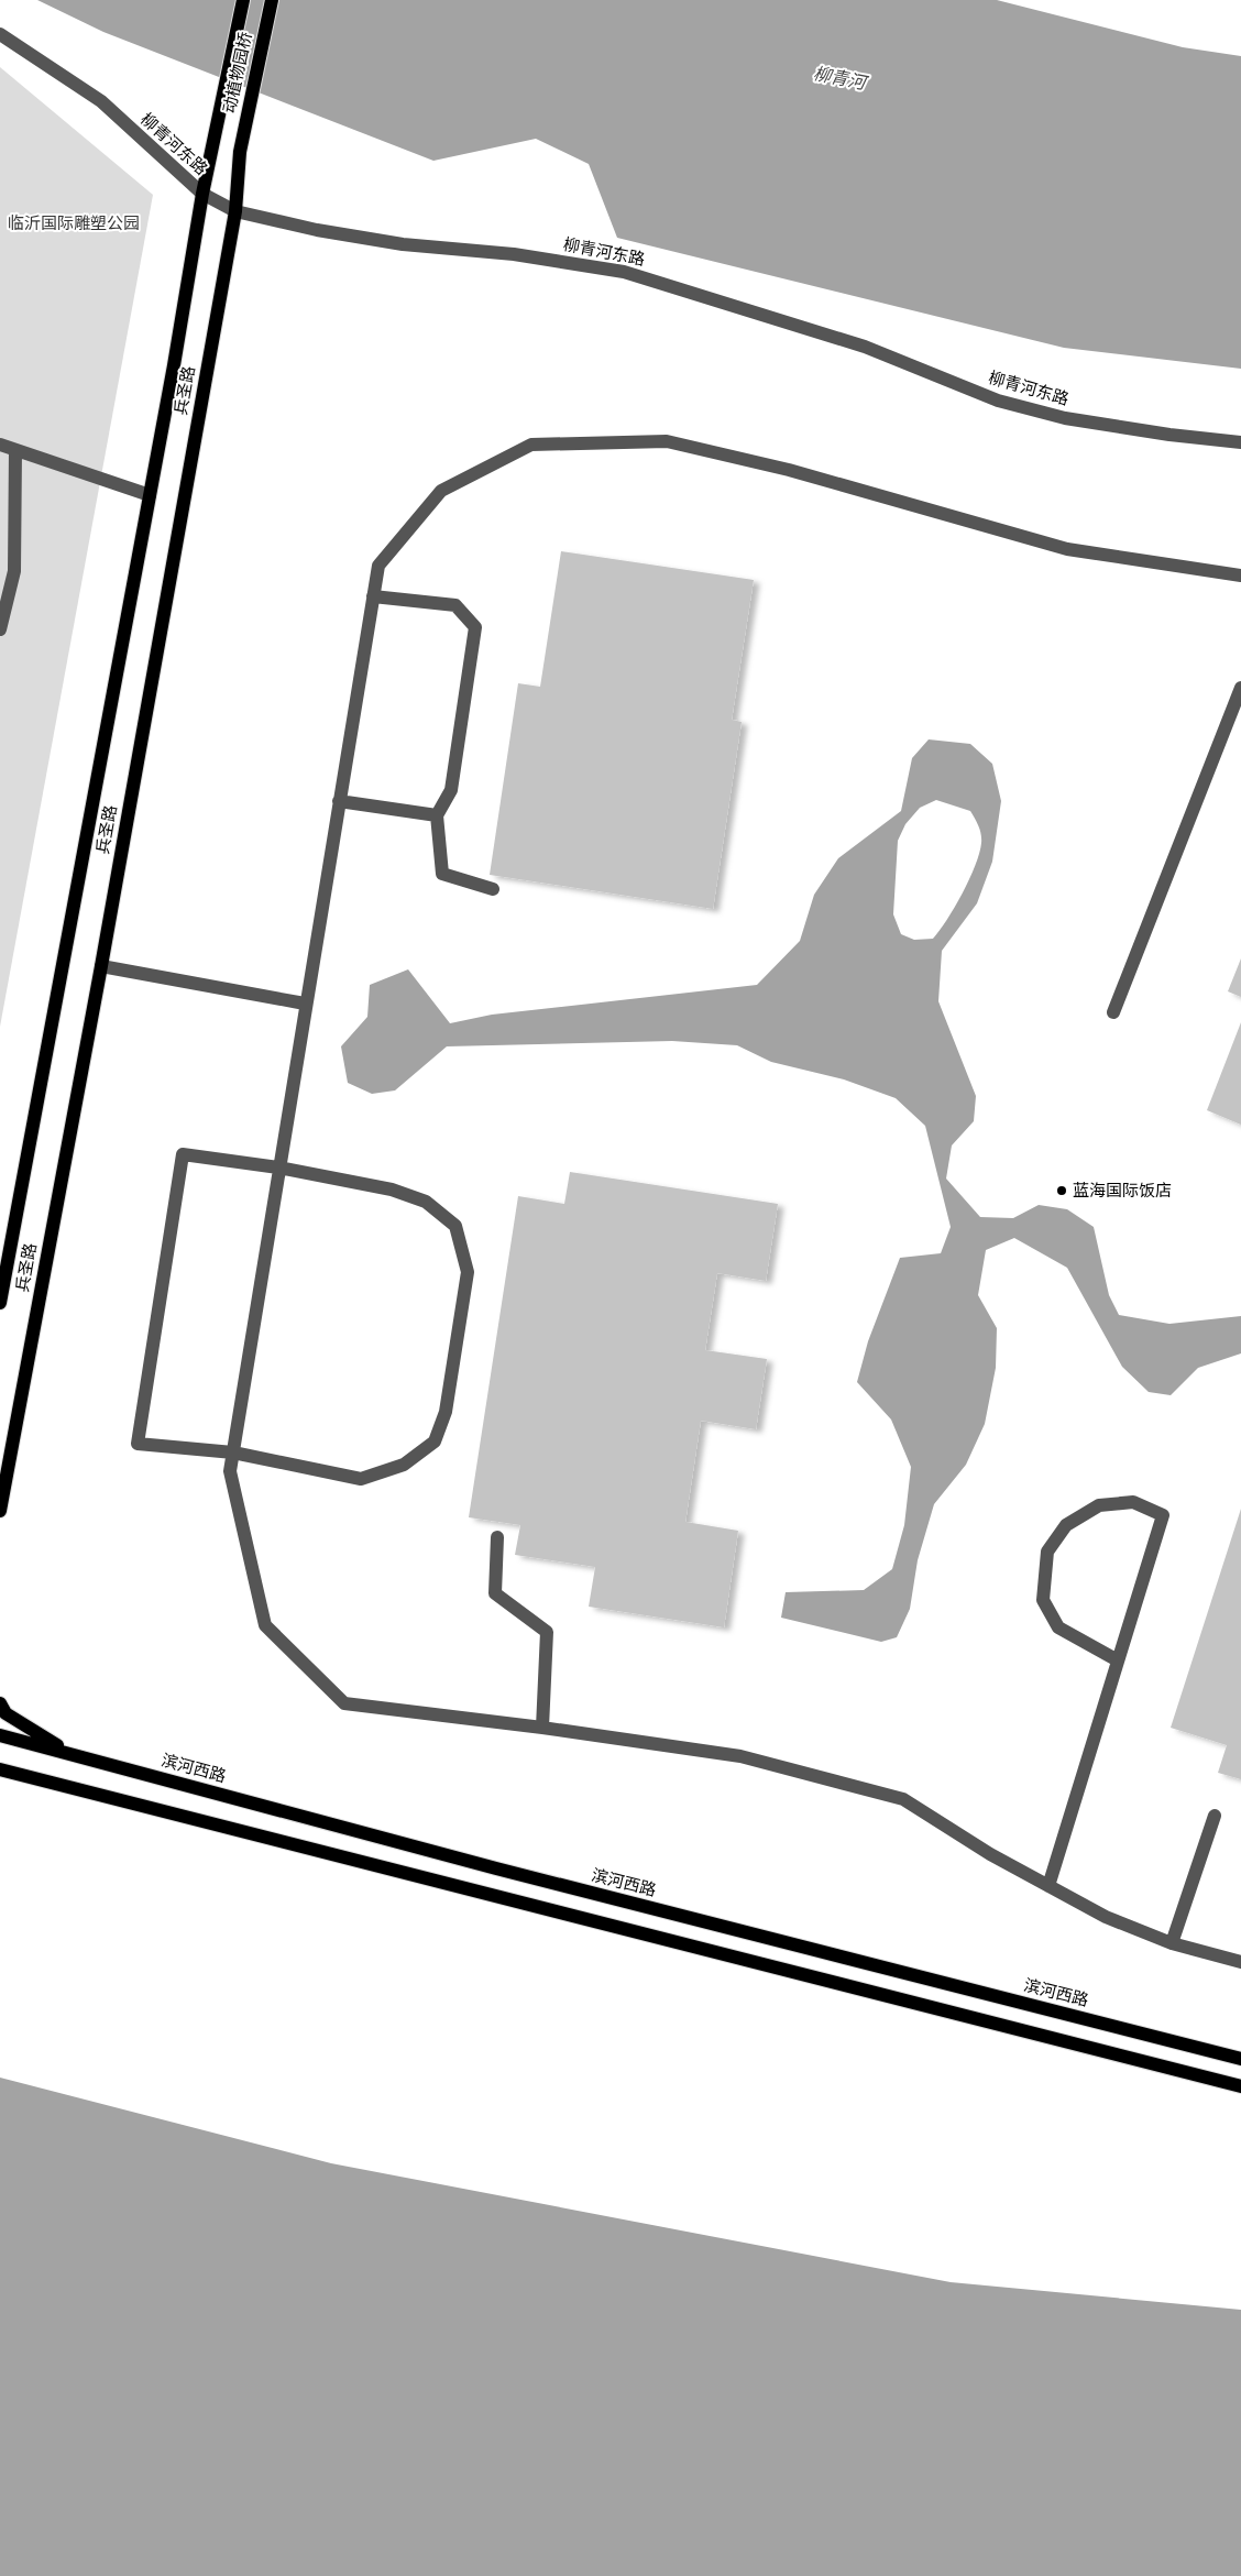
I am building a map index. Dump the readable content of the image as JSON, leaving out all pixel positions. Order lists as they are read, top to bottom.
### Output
{
  "streets": {
    "main road": ["动植物园桥", "兵圣路", "滨河西路"],
    "street": ["柳青河东路"]
  },
  "crossings": [
    ["动植物园桥", "兵圣路"],
    ["柳青河东路", "兵圣路"]
  ],
  "water": ["柳青河"],
  "parks": ["临沂国际雕塑公园"],
  "places": ["蓝海国际饭店"]
}
